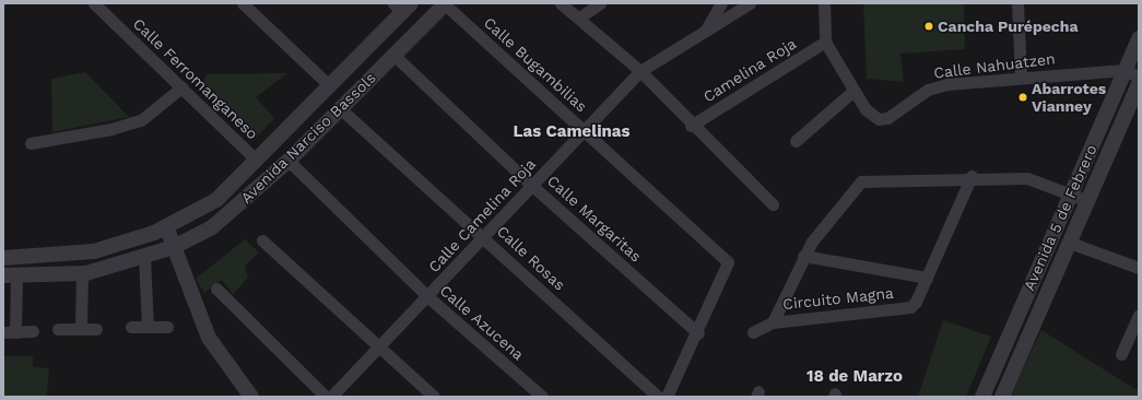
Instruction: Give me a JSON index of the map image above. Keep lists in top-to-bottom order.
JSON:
{
  "streets": {
    "street": [
      "Calle Bugambilias",
      "Calle Nahuatzen",
      "Camelina Roja",
      "Calle Ferromanganeso",
      "Avenida Narciso Bassols",
      "Calle Camelina Roja",
      "Avenida 5 de Febrero",
      "Calle Margaritas",
      "Calle Rosas",
      "Circuito Magna",
      "Calle Azucena"
    ]
  },
  "crossings": [
    ["Calle Bugambilias", "Avenida Narciso Bassols"],
    ["Calle Bugambilias", "Calle Camelina Roja"],
    ["Calle Bugambilias", "Calle Margaritas"],
    ["Calle Nahuatzen", "Camelina Roja"],
    ["Calle Nahuatzen", "Avenida 5 de Febrero"],
    ["Calle Ferromanganeso", "Avenida Narciso Bassols"],
    ["Avenida Narciso Bassols", "Calle Margaritas"],
    ["Avenida Narciso Bassols", "Calle Rosas"],
    ["Avenida Narciso Bassols", "Calle Azucena"],
    ["Calle Camelina Roja", "Calle Margaritas"],
    ["Calle Camelina Roja", "Calle Rosas"],
    ["Calle Camelina Roja", "Calle Azucena"],
    ["Avenida 5 de Febrero", "Circuito Magna"]
  ],
  "districts": ["Las Camelinas", "18 de Marzo"],
  "places": ["Cancha Purépecha", "Abarrotes Vianney"]
}
